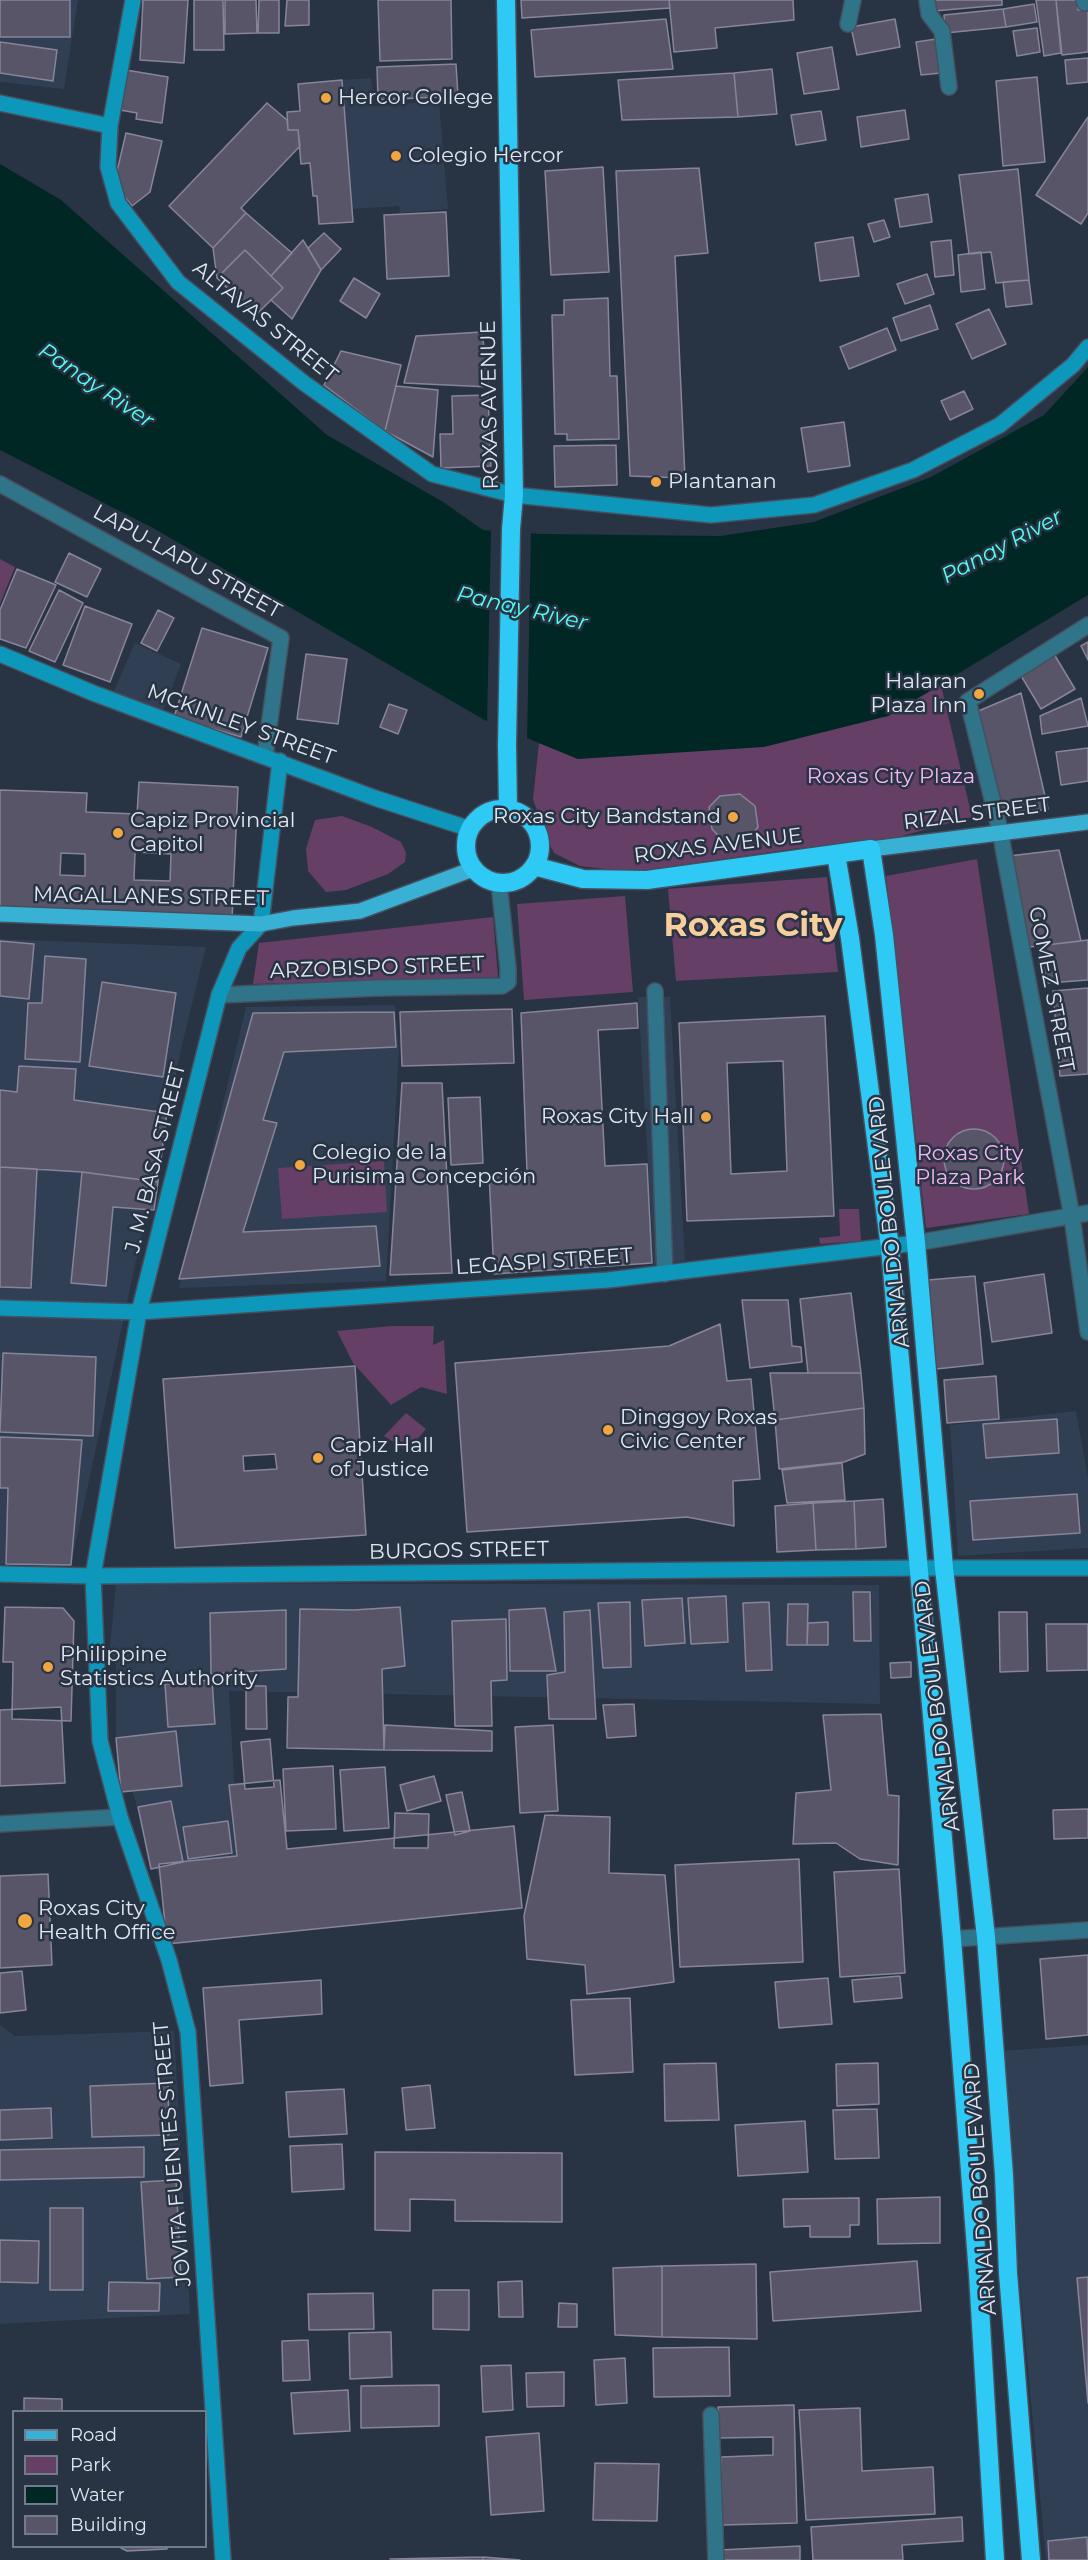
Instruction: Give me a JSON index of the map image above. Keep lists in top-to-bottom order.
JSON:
{
  "streets": {
    "highway": ["ROXAS AVENUE", "ARNALDO BOULEVARD"],
    "main road": ["RIZAL STREET", "MAGALLANES STREET"],
    "street": [
      "ALTAVAS STREET",
      "LAPU-LAPU STREET",
      "MCKINLEY STREET",
      "ARZOBISPO STREET",
      "GOMEZ STREET",
      "J. M. BASA STREET",
      "LEGASPI STREET",
      "BURGOS STREET",
      "JOVITA FUENTES STREET"
    ]
  },
  "crossings": [
    ["ALTAVAS STREET", "ROXAS AVENUE"],
    ["ROXAS AVENUE", "MCKINLEY STREET"],
    ["ROXAS AVENUE", "RIZAL STREET"],
    ["ROXAS AVENUE", "MAGALLANES STREET"],
    ["ROXAS AVENUE", "ARZOBISPO STREET"],
    ["ROXAS AVENUE", "ARNALDO BOULEVARD"],
    ["LAPU-LAPU STREET", "MCKINLEY STREET"],
    ["MCKINLEY STREET", "MAGALLANES STREET"],
    ["MCKINLEY STREET", "ARZOBISPO STREET"],
    ["RIZAL STREET", "GOMEZ STREET"],
    ["RIZAL STREET", "ARNALDO BOULEVARD"],
    ["MAGALLANES STREET", "ARZOBISPO STREET"],
    ["MAGALLANES STREET", "J. M. BASA STREET"],
    ["ARZOBISPO STREET", "J. M. BASA STREET"],
    ["GOMEZ STREET", "LEGASPI STREET"],
    ["J. M. BASA STREET", "LEGASPI STREET"],
    ["J. M. BASA STREET", "BURGOS STREET"],
    ["J. M. BASA STREET", "JOVITA FUENTES STREET"],
    ["ARNALDO BOULEVARD", "LEGASPI STREET"],
    ["ARNALDO BOULEVARD", "BURGOS STREET"],
    ["BURGOS STREET", "JOVITA FUENTES STREET"]
  ],
  "districts": ["Roxas City"],
  "water": ["Panay River"],
  "parks": ["Roxas City Plaza", "Roxas City Plaza Park"],
  "places": [
    "Hercor College",
    "Colegio Hercor",
    "Plantanan",
    "Halaran Plaza Inn",
    "Roxas City Bandstand",
    "Capiz Provincial Capitol",
    "Roxas City Hall",
    "Colegio de la Purisima Concepción",
    "Dinggoy Roxas Civic Center",
    "Capiz Hall of Justice",
    "Philippine Statistics Authority",
    "Roxas City Health Office"
  ],
  "legend": [
    "Road",
    "Park",
    "Water",
    "Building"
  ]
}
